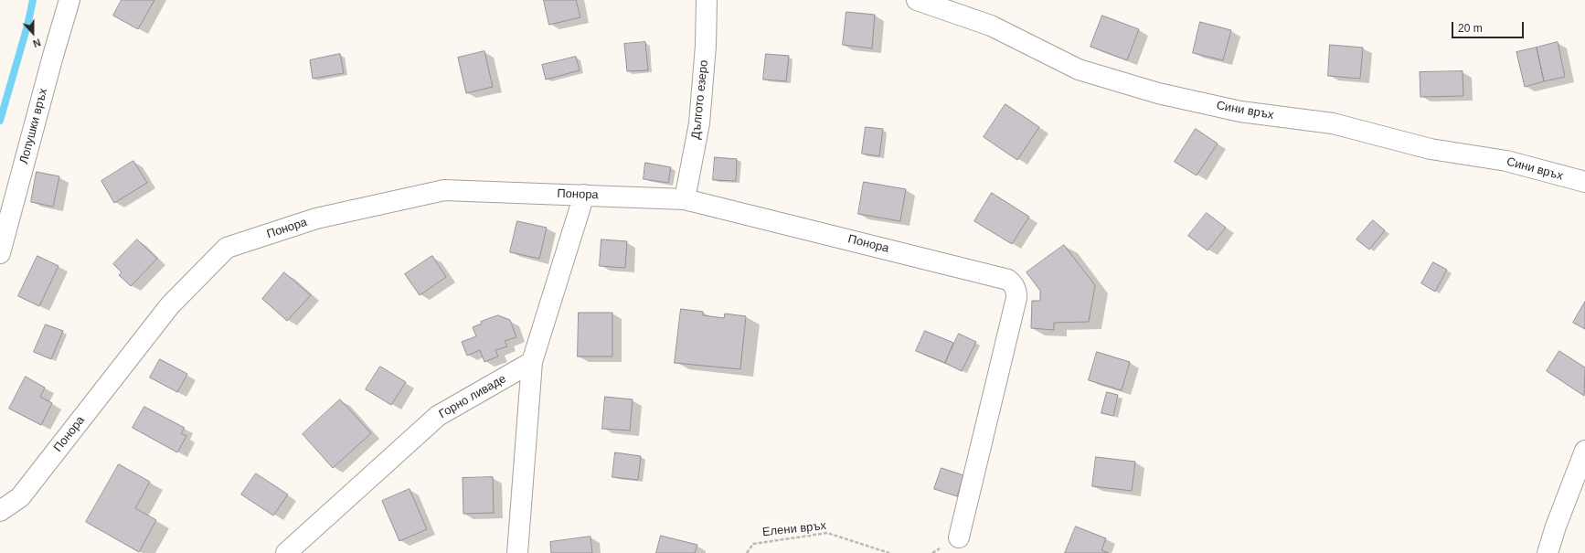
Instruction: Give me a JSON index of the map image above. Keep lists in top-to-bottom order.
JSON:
{
  "streets": {
    "street": [
      "Дългото езеро",
      "Сини връх",
      "Лопушки връх",
      "Понора",
      "Горно ливаде"
    ],
    "path": ["Елени връх"]
  },
  "crossings": [
    ["Дългото езеро", "Понора"]
  ],
  "scale_bar": "20 m",
  "north": "bottom"
}
